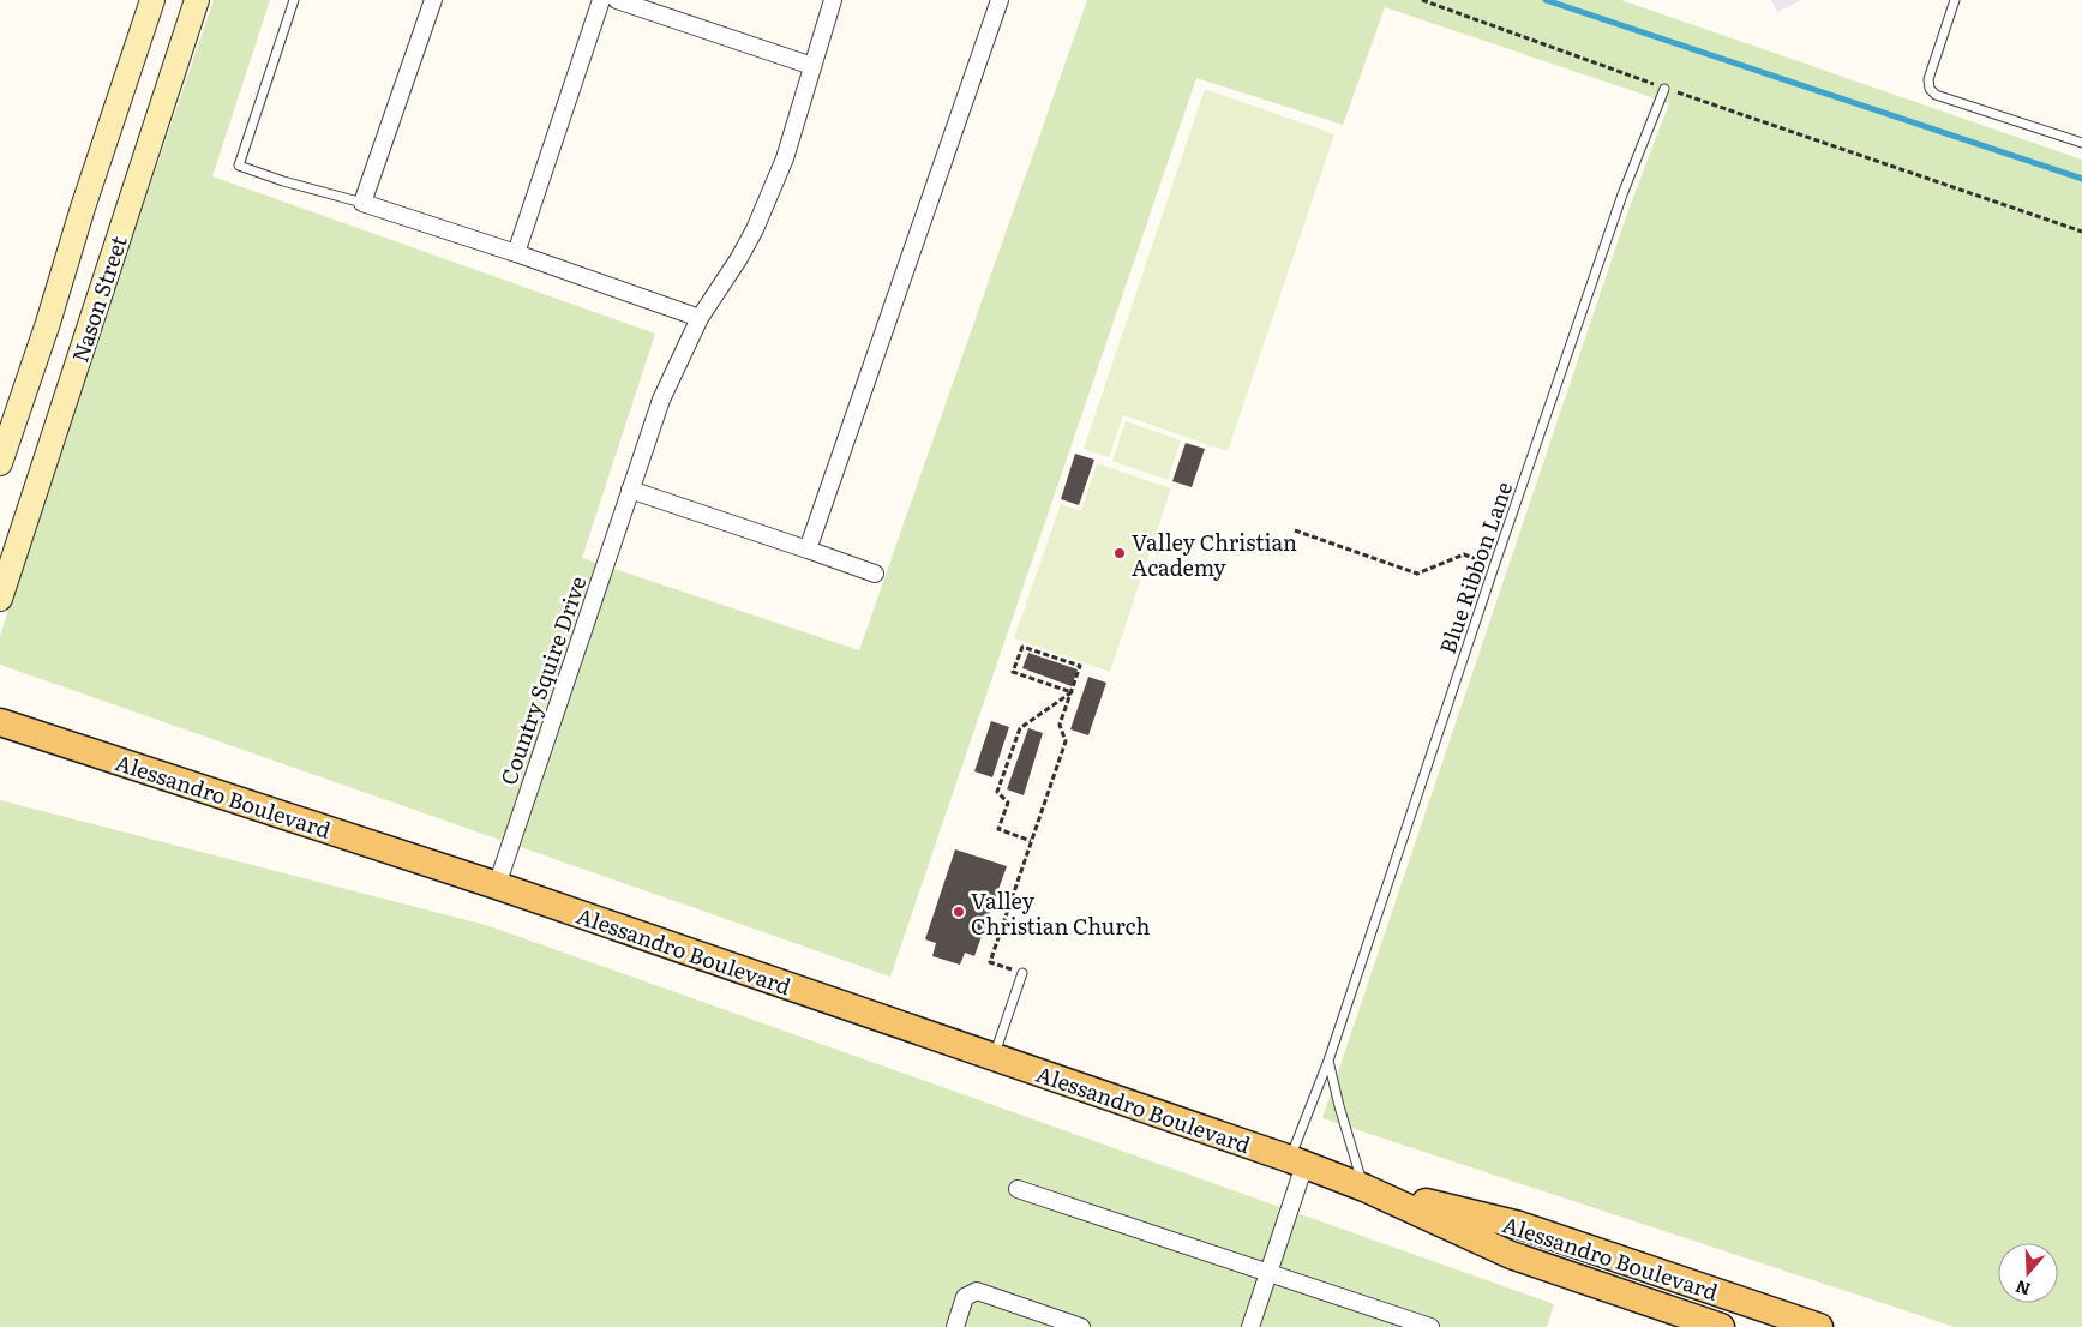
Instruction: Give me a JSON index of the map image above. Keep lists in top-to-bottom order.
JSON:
{
  "streets": {
    "main road": ["Nason Street", "Alessandro Boulevard"],
    "street": ["Country Squire Drive"],
    "lane": ["Blue Ribbon Lane"]
  },
  "crossings": [
    ["Blue Ribbon Lane", "Alessandro Boulevard"],
    ["Country Squire Drive", "Alessandro Boulevard"]
  ],
  "places": ["Valley Christian Academy", "Valley Christian Church"],
  "north": "bottom"
}
